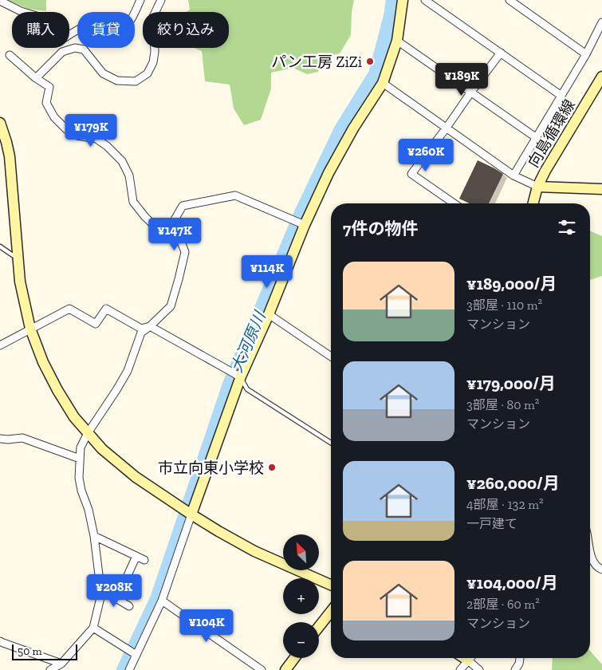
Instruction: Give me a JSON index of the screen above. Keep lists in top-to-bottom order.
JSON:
{
  "streets": {
    "street": ["向島循環線"]
  },
  "water": ["大河原川"],
  "places": ["パン工房 ZiZi", "市立向東小学校"],
  "scale_bar": "50 m",
  "north": "top left",
  "page": {
    "chip": ["購入", "賃貸", "絞り込み"],
    "price": [
      "¥189K",
      "¥179K",
      "¥260K",
      "¥147K",
      "¥114K",
      "¥208K",
      "¥104K"
    ],
    "heading": "7件の物件",
    "list": [
      {
        "name": "¥189,000/月",
        "note": "3部屋 · 110 m² · マンション"
      },
      {
        "name": "¥179,000/月",
        "note": "3部屋 · 80 m² · マンション"
      },
      {
        "name": "¥260,000/月",
        "note": "4部屋 · 132 m² · 一戸建て"
      },
      {
        "name": "¥104,000/月",
        "note": "2部屋 · 60 m² · マンション"
      }
    ],
    "map_buttons": ["+", "−"],
    "scale": "50 m"
  }
}
